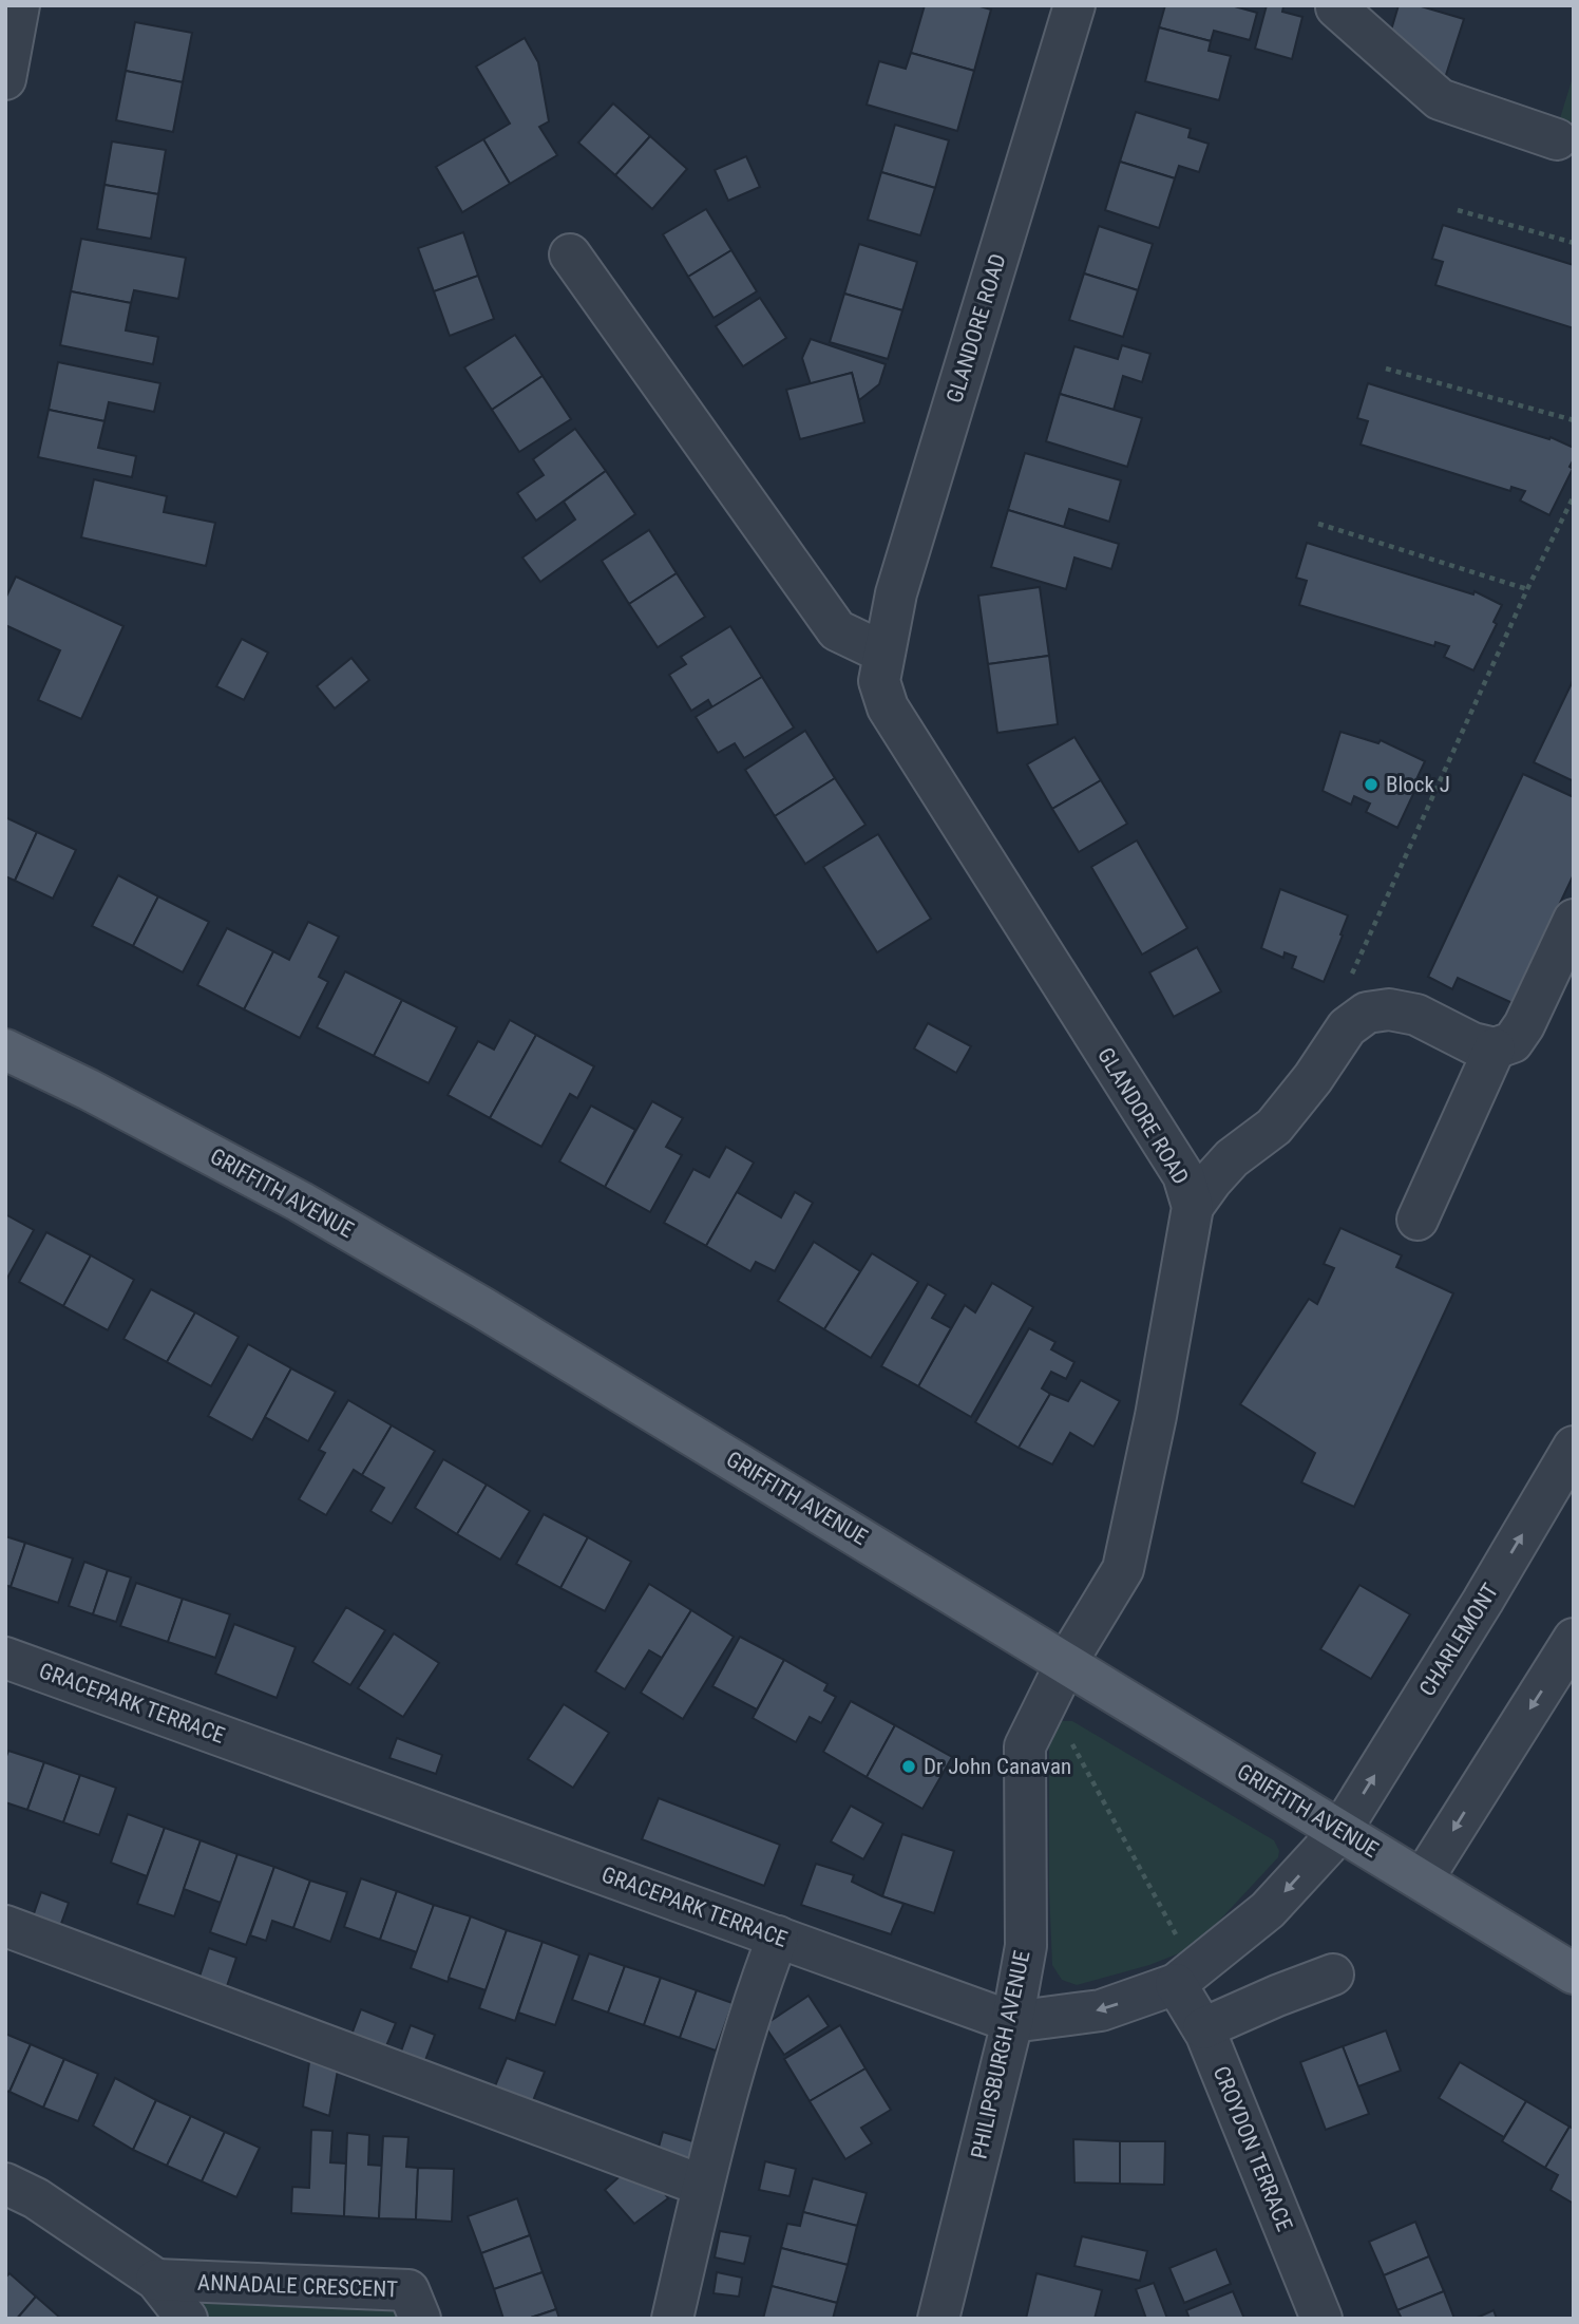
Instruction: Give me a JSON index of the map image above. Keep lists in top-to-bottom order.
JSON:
{
  "streets": {
    "main road": ["GRIFFITH AVENUE"],
    "street": [
      "GLANDORE ROAD",
      "CHARLEMONT",
      "GRACEPARK TERRACE",
      "PHILIPSBURGH AVENUE",
      "CROYDON TERRACE",
      "ANNADALE CRESCENT"
    ]
  },
  "crossings": [
    ["GLANDORE ROAD", "GRIFFITH AVENUE"],
    ["GLANDORE ROAD", "PHILIPSBURGH AVENUE"],
    ["GRIFFITH AVENUE", "CHARLEMONT"],
    ["GRIFFITH AVENUE", "GRACEPARK TERRACE"],
    ["GRIFFITH AVENUE", "PHILIPSBURGH AVENUE"],
    ["CHARLEMONT", "GRACEPARK TERRACE"],
    ["GRACEPARK TERRACE", "PHILIPSBURGH AVENUE"],
    ["GRACEPARK TERRACE", "CROYDON TERRACE"]
  ],
  "places": ["Block J", "Dr John Canavan"]
}
